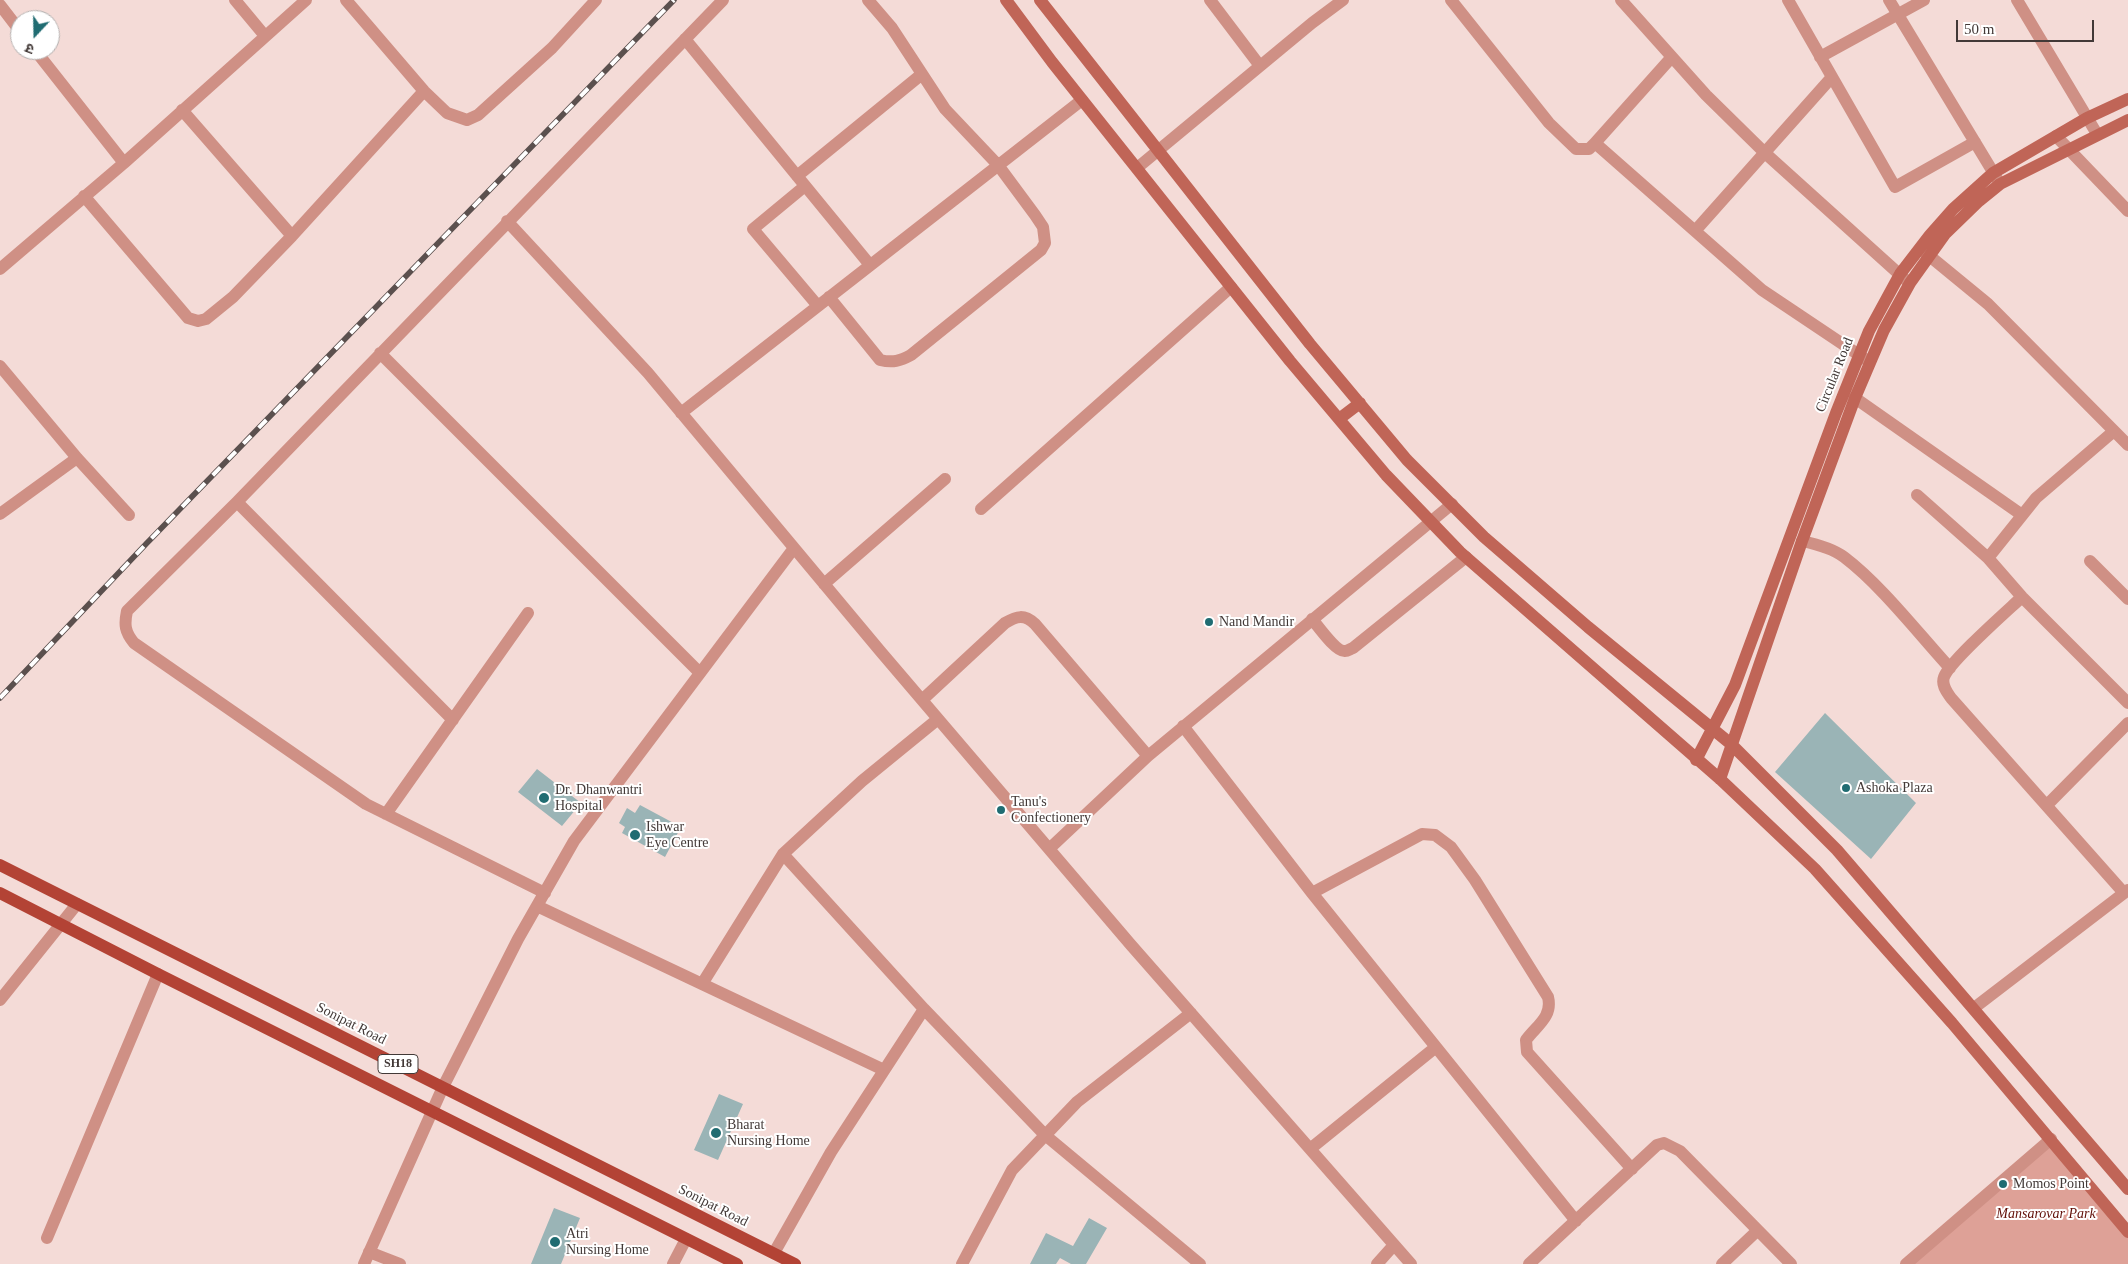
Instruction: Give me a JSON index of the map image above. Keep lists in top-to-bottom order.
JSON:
{
  "streets": {
    "main road": ["Circular Road", "Sonipat Road", "SH18"]
  },
  "parks": ["Mansarovar Park"],
  "places": [
    "Nand Mandir",
    "Ashoka Plaza",
    "Dr. Dhanwantri Hospital",
    "Tanu's Confectionery",
    "Ishwar Eye Centre",
    "Bharat Nursing Home",
    "Momos Point",
    "Atri Nursing Home"
  ],
  "scale_bar": "50 m",
  "north": "bottom"
}
